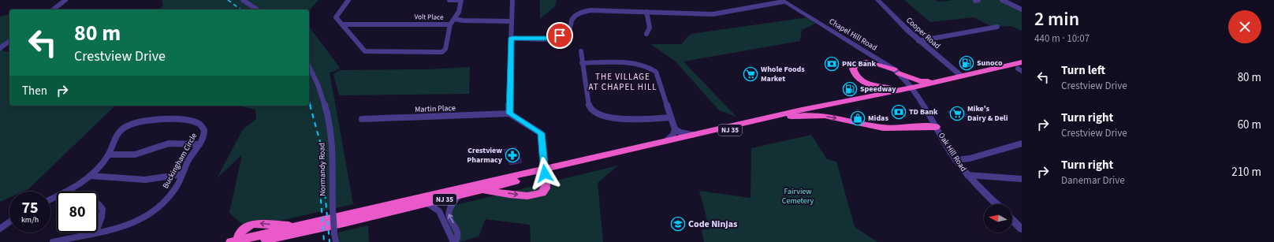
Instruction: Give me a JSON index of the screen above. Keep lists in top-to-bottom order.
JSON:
{
  "streets": {
    "highway": ["NJ 35"],
    "street": [
      "Volt Place",
      "Cooper Road",
      "Chapel Hill Road",
      "Martin Place",
      "Oak Hill Road",
      "Buckingham Circle",
      "Normandy Road"
    ]
  },
  "crossings": [
    ["Cooper Road", "NJ 35"],
    ["Chapel Hill Road", "NJ 35"],
    ["Chapel Hill Road", "Oak Hill Road"],
    ["NJ 35", "Oak Hill Road"]
  ],
  "districts": ["THE VILLAGE AT CHAPEL HILL"],
  "parks": ["Fairview Cemetery"],
  "places": {
    "fuel station": ["Sunoco", "Speedway"],
    "bank": ["PNC Bank", "TD Bank"],
    "supermarket": ["Whole Foods Market", "Mike's Dairy & Deli"],
    "shop": ["Midas"],
    "pharmacy": ["Crestview Pharmacy"],
    "school or university": ["Code Ninjas"]
  },
  "north": "left",
  "page": {
    "heading": ["2 min", "440 m · 10:07"],
    "turn": ["80 m", "Crestview Drive"],
    "list": [
      {
        "name": "Turn left",
        "note": "Crestview Drive",
        "value": "80 m"
      },
      {
        "name": "Turn right",
        "note": "Crestview Drive",
        "value": "60 m"
      },
      {
        "name": "Turn right",
        "note": "Danemar Drive",
        "value": "210 m"
      }
    ],
    "then": "Then",
    "speed": "75 km/h",
    "limit": "80"
  }
}
